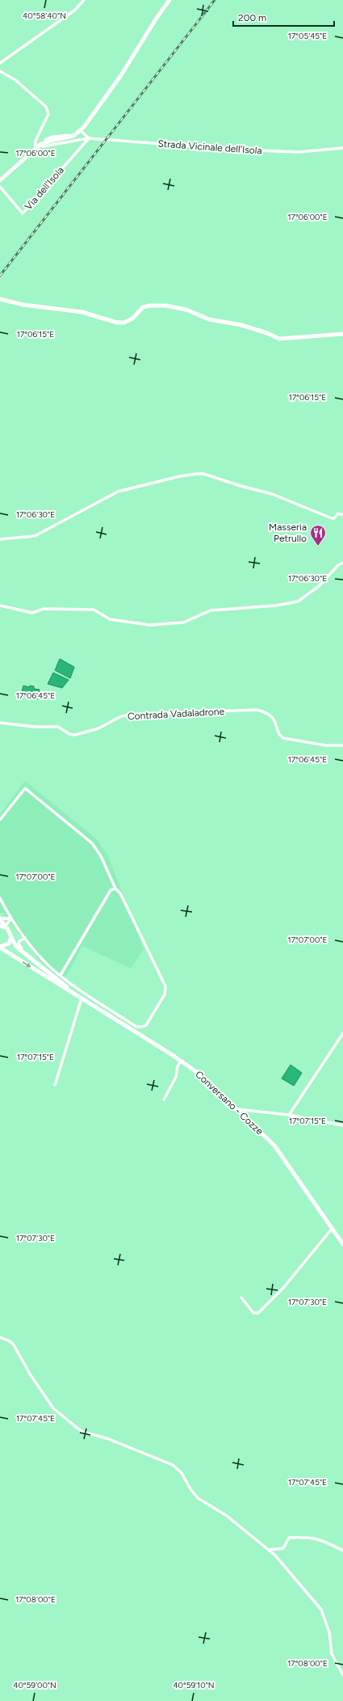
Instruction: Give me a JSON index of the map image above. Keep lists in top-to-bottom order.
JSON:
{
  "streets": {
    "main road": ["Conversano - Cozze"],
    "street": ["Strada Vicinale dell'Isola", "Via dell'Isola", "Contrada Vadaladrone"]
  },
  "crossings": [
    ["Strada Vicinale dell'Isola", "Via dell'Isola"]
  ],
  "places": {
    "restaurant": ["Masseria Petrullo"]
  },
  "scale_bar": "200 m",
  "coordinates": [
    "40°58'40\"N",
    "17°05'45\"E",
    "17°06'00\"E",
    "17°06'15\"E",
    "17°06'30\"E",
    "17°06'45\"E",
    "17°07'00\"E",
    "17°07'15\"E",
    "17°07'30\"E",
    "17°07'45\"E",
    "17°08'00\"E",
    "40°59'00\"N",
    "40°59'10\"N"
  ]
}
